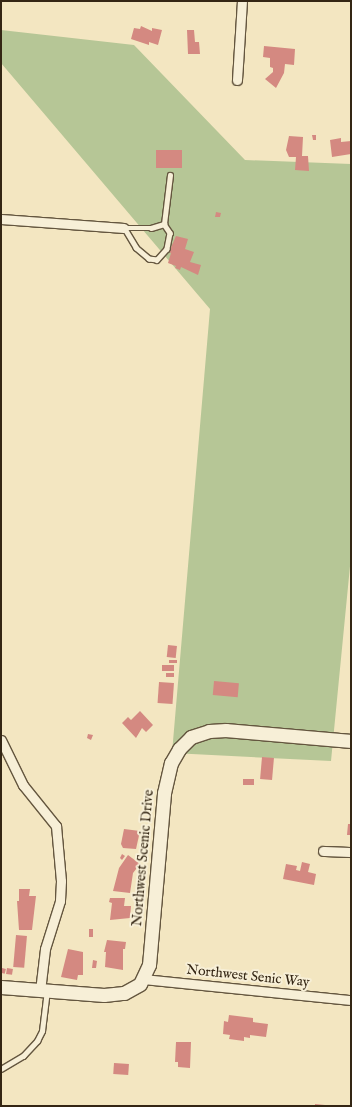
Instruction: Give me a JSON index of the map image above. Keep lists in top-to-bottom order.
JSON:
{
  "streets": {
    "street": ["Northwest Scenic Drive", "Northwest Senic Way"]
  },
  "crossings": [
    ["Northwest Scenic Drive", "Northwest Senic Way"]
  ]
}
